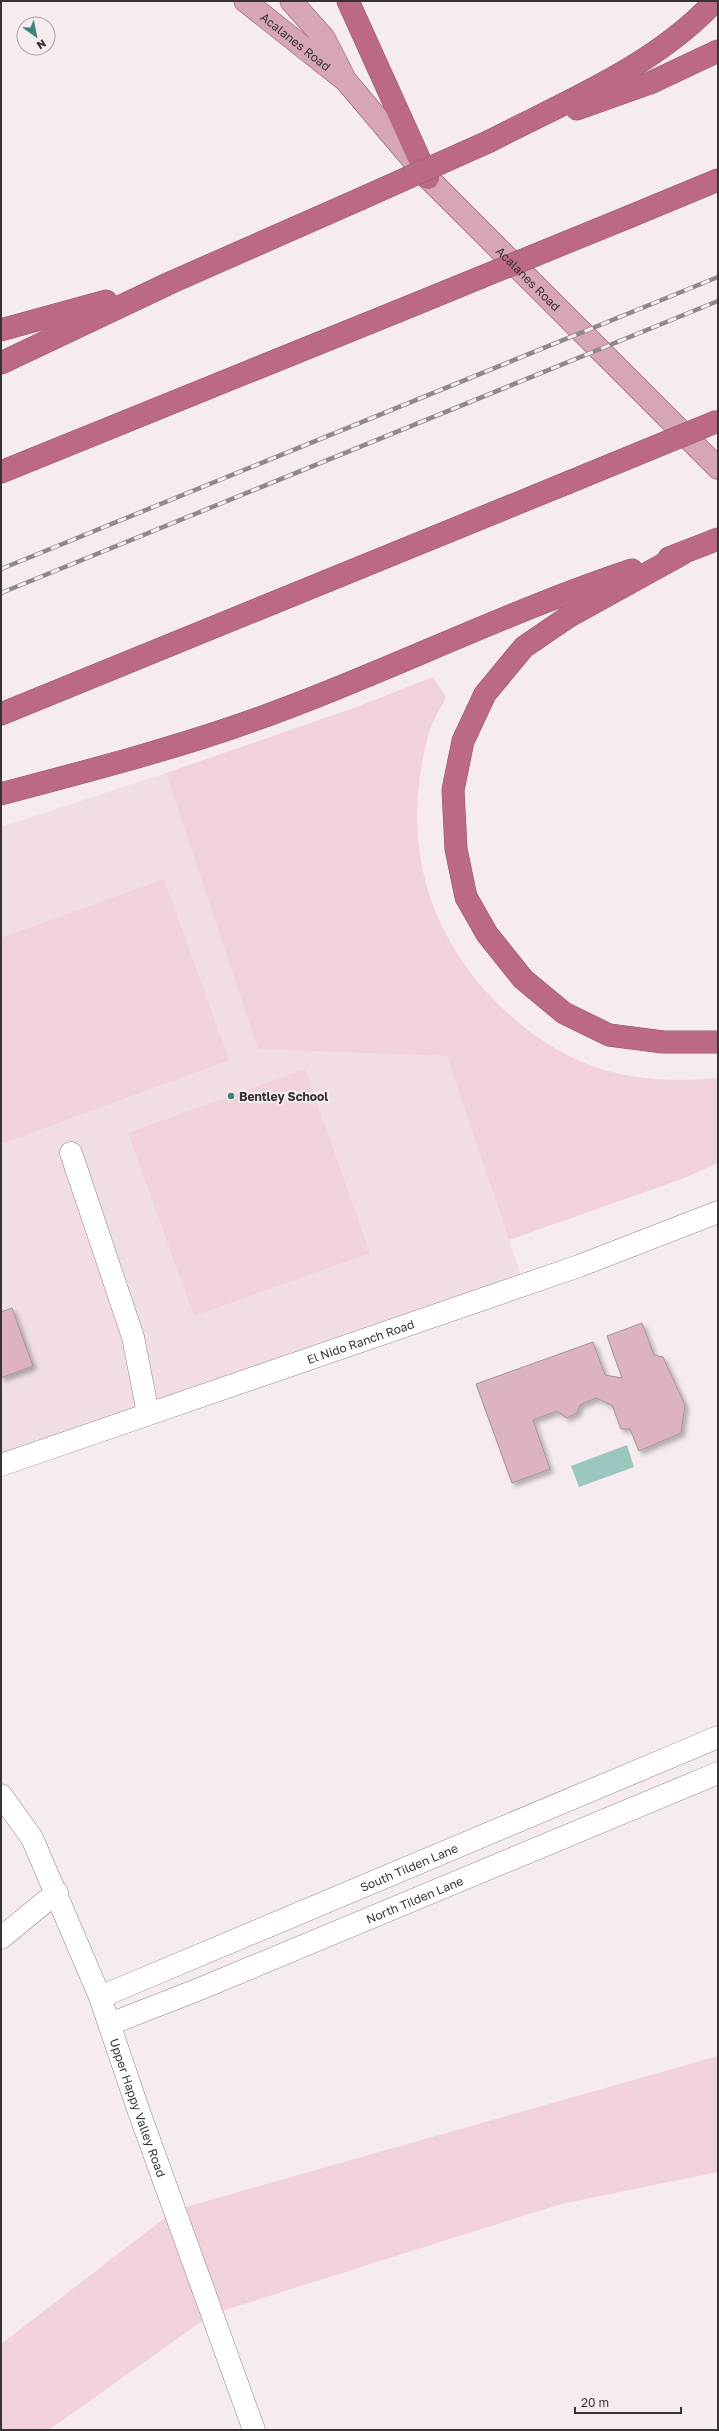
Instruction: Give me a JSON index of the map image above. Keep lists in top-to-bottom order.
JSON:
{
  "streets": {
    "main road": ["Acalanes Road"],
    "street": [
      "El Nido Ranch Road",
      "South Tilden Lane",
      "North Tilden Lane",
      "Upper Happy Valley Road"
    ]
  },
  "crossings": [
    ["South Tilden Lane", "Upper Happy Valley Road"],
    ["North Tilden Lane", "Upper Happy Valley Road"]
  ],
  "places": ["Bentley School"],
  "scale_bar": "20 m",
  "north": "bottom right"
}
